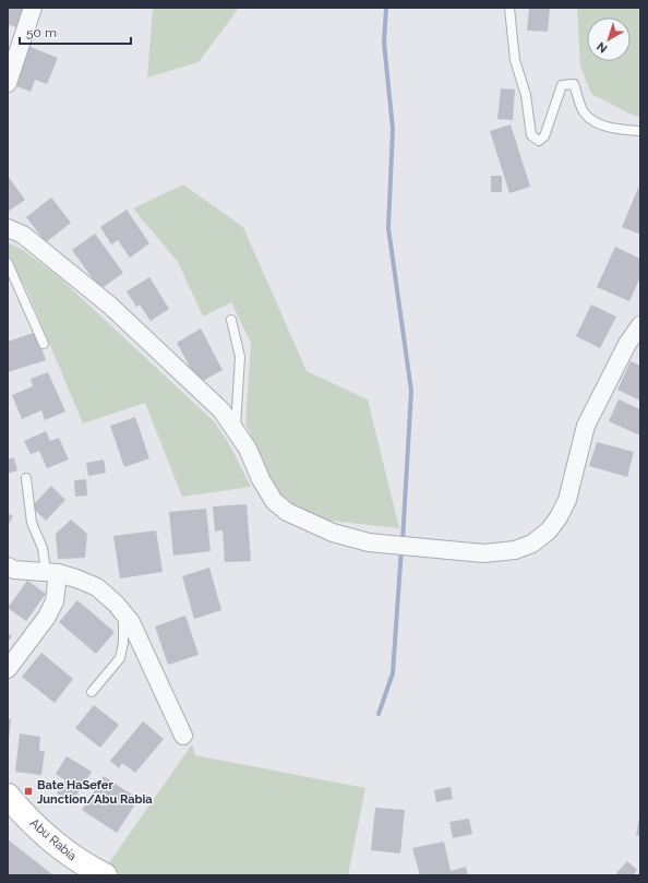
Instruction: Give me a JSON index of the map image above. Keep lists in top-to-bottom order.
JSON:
{
  "streets": {
    "street": ["Abu Rabia"]
  },
  "places": {
    "transit": ["Bate HaSefer Junction/Abu Rabia"]
  },
  "scale_bar": "50 m",
  "north": "bottom left"
}
